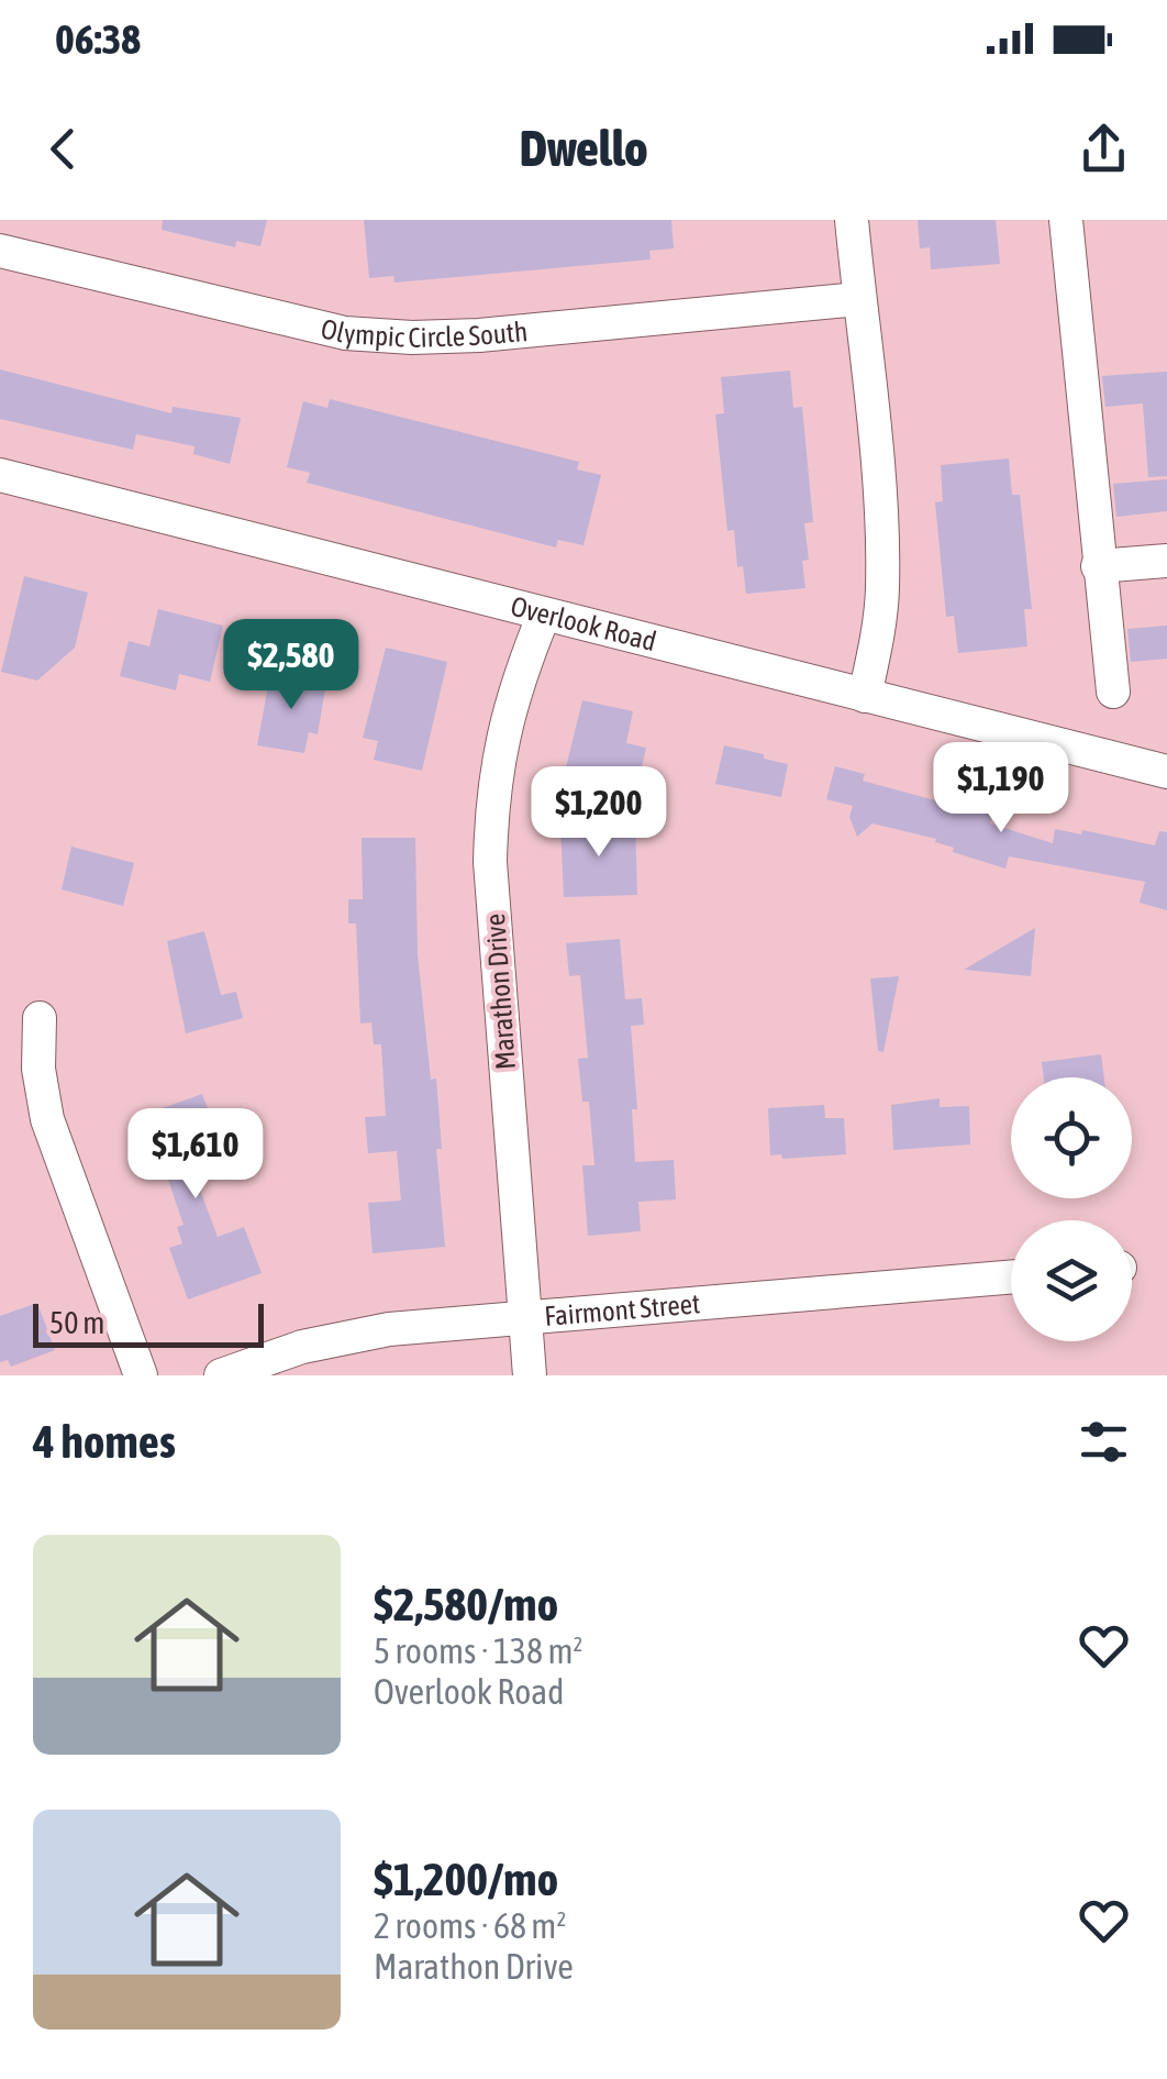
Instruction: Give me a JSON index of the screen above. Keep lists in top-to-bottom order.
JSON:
{
  "streets": {
    "street": [
      "Olympic Circle South",
      "Overlook Road",
      "Marathon Drive",
      "Fairmont Street"
    ]
  },
  "crossings": [
    ["Overlook Road", "Marathon Drive"],
    ["Marathon Drive", "Fairmont Street"]
  ],
  "scale_bar": "50 m",
  "page": {
    "status": "06:38",
    "header": "Dwello",
    "price": [
      "$2,580",
      "$1,190",
      "$1,200",
      "$1,610"
    ],
    "scale": "50 m",
    "heading": "4 homes",
    "list": [
      {
        "name": "$2,580/mo",
        "note": "5 rooms · 138 m² · Overlook Road"
      },
      {
        "name": "$1,200/mo",
        "note": "2 rooms · 68 m² · Marathon Drive"
      }
    ]
  }
}
